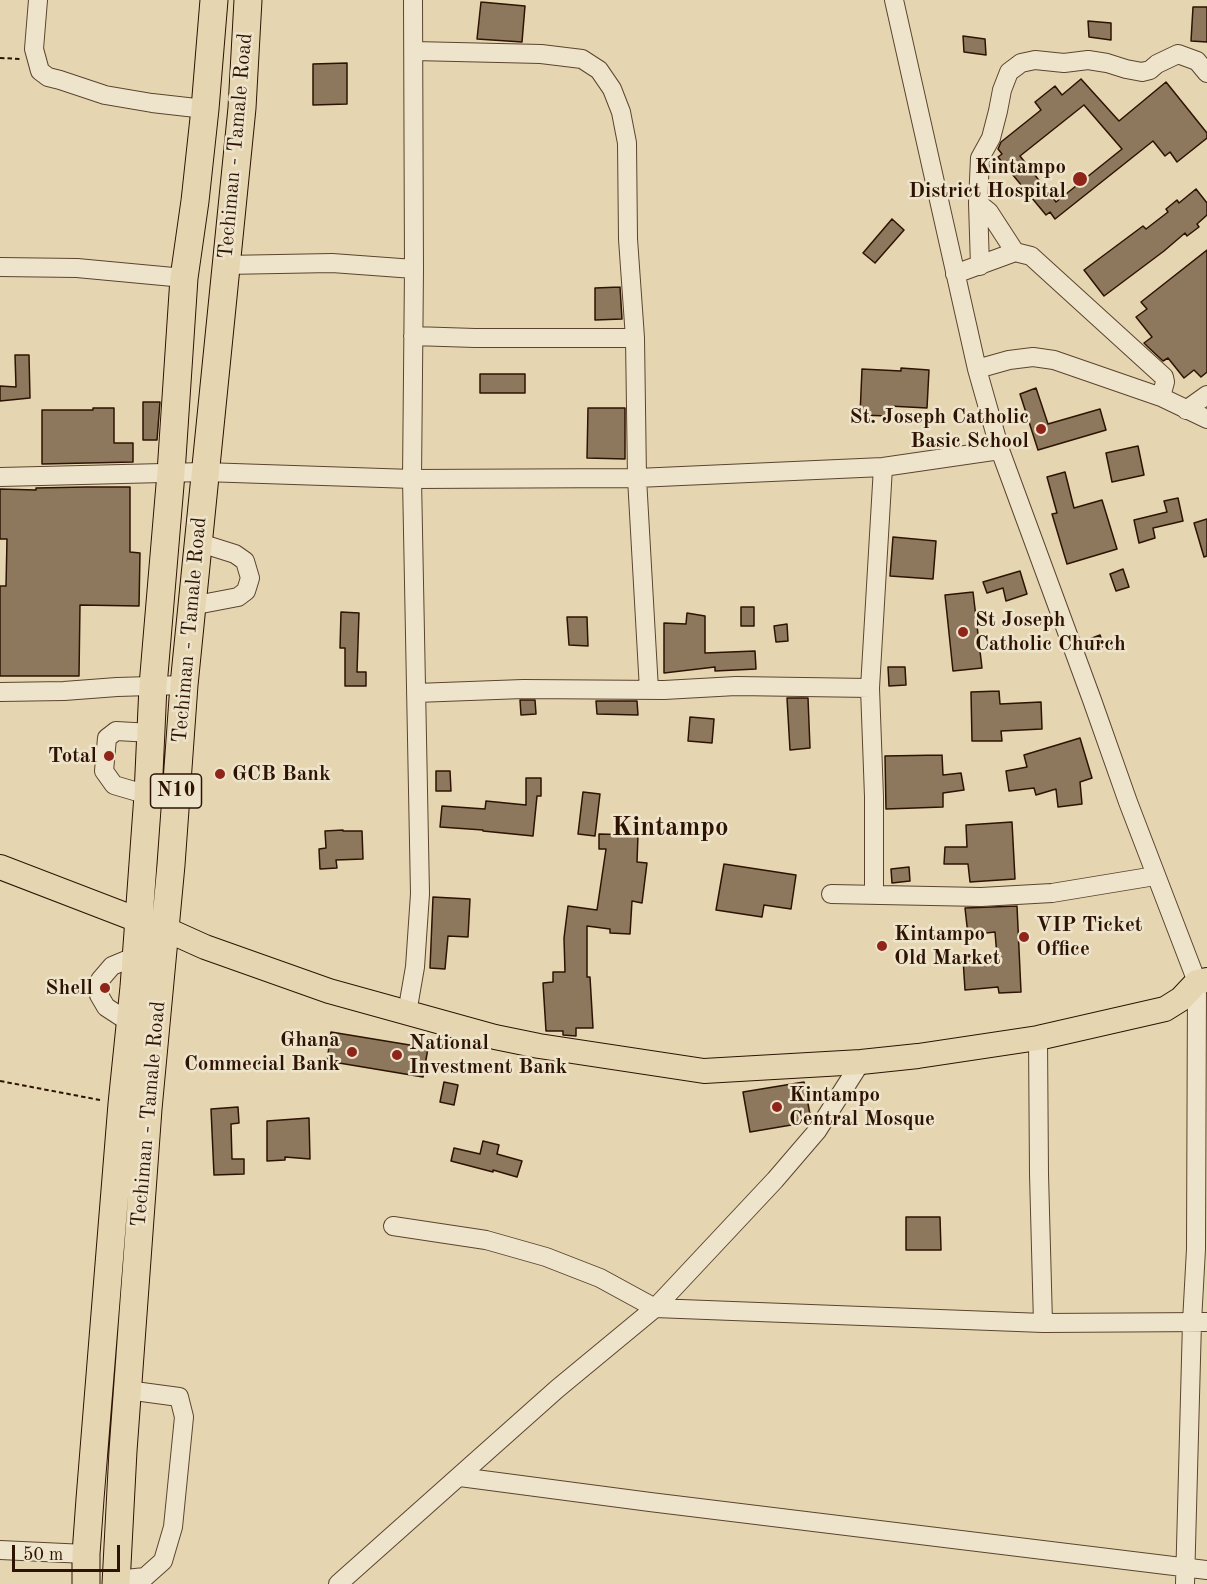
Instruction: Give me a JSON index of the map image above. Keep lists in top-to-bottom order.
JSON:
{
  "streets": {
    "highway": ["Techiman - Tamale Road", "N10"]
  },
  "districts": ["Kintampo"],
  "places": [
    "Kintampo District Hospital",
    "St. Joseph Catholic Basic School",
    "St Joseph Catholic Church",
    "Total",
    "GCB Bank",
    "VIP Ticket Office",
    "Kintampo Old Market",
    "Shell",
    "Ghana Commecial Bank",
    "National Investment Bank",
    "Kintampo Central Mosque"
  ],
  "scale_bar": "50 m"
}
